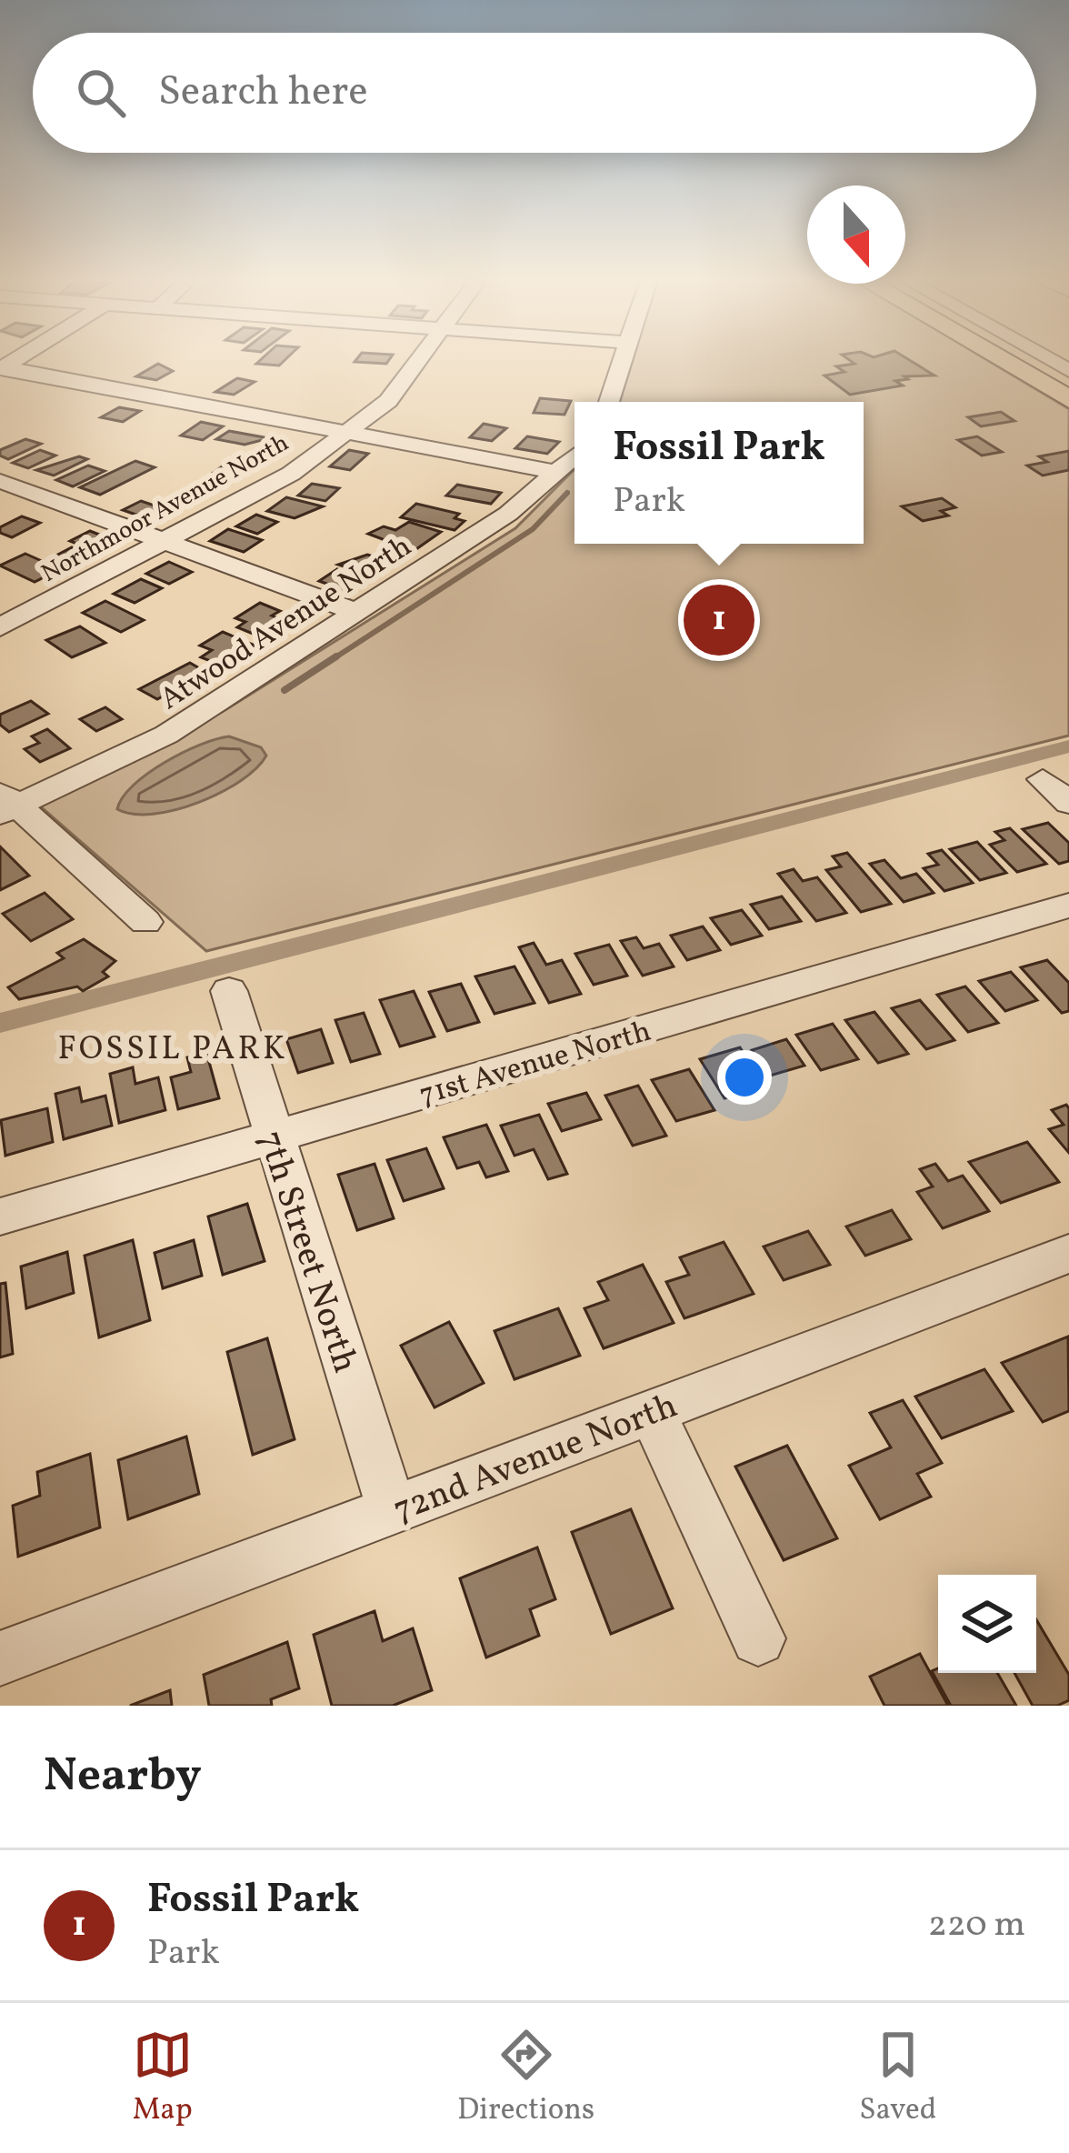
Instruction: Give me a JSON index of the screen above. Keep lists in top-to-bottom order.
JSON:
{
  "streets": {
    "street": [
      "Northmoor Avenue North",
      "Atwood Avenue North",
      "71st Avenue North",
      "7th Street North",
      "72nd Avenue North"
    ]
  },
  "crossings": [
    ["71st Avenue North", "7th Street North"],
    ["7th Street North", "72nd Avenue North"]
  ],
  "districts": ["FOSSIL PARK"],
  "north": "bottom",
  "page": {
    "search": "Search here",
    "popup": ["Fossil Park", "Park"],
    "pins": "1",
    "heading": "Nearby",
    "list": [
      {
        "mark": "1",
        "name": "Fossil Park",
        "note": "Park",
        "value": "220 m"
      }
    ],
    "nav": ["Map", "Directions", "Saved"]
  }
}
